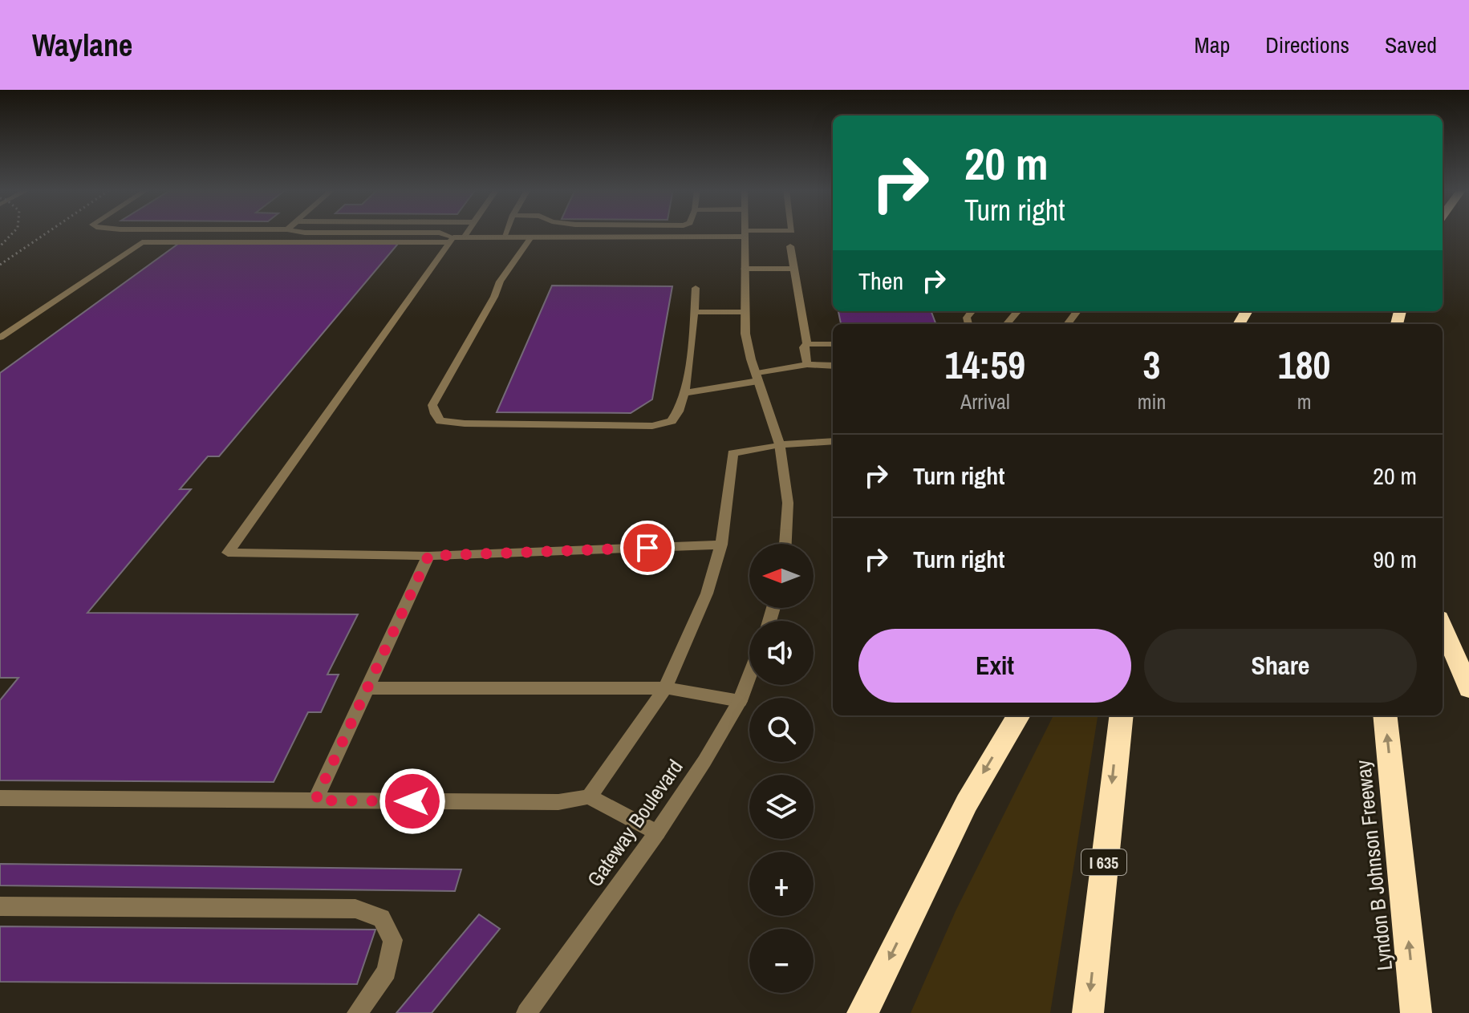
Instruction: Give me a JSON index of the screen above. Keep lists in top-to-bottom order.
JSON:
{
  "streets": {
    "highway": ["I 635", "Lyndon B Johnson Freeway"],
    "street": ["Gateway Boulevard"]
  },
  "one_way": ["Lyndon B Johnson Freeway"],
  "north": "left",
  "page": {
    "header": "Waylane",
    "nav": ["Map", "Directions", "Saved"],
    "turn": ["20 m", "Turn right"],
    "then": "Then",
    "eta": [
      "14:59",
      "Arrival",
      "3",
      "min",
      "180",
      "m"
    ],
    "list": [
      {
        "name": "Turn right",
        "value": "20 m"
      },
      {
        "name": "Turn right",
        "value": "90 m"
      }
    ],
    "map_buttons": ["+", "−"],
    "buttons": ["Exit", "Share"]
  }
}
